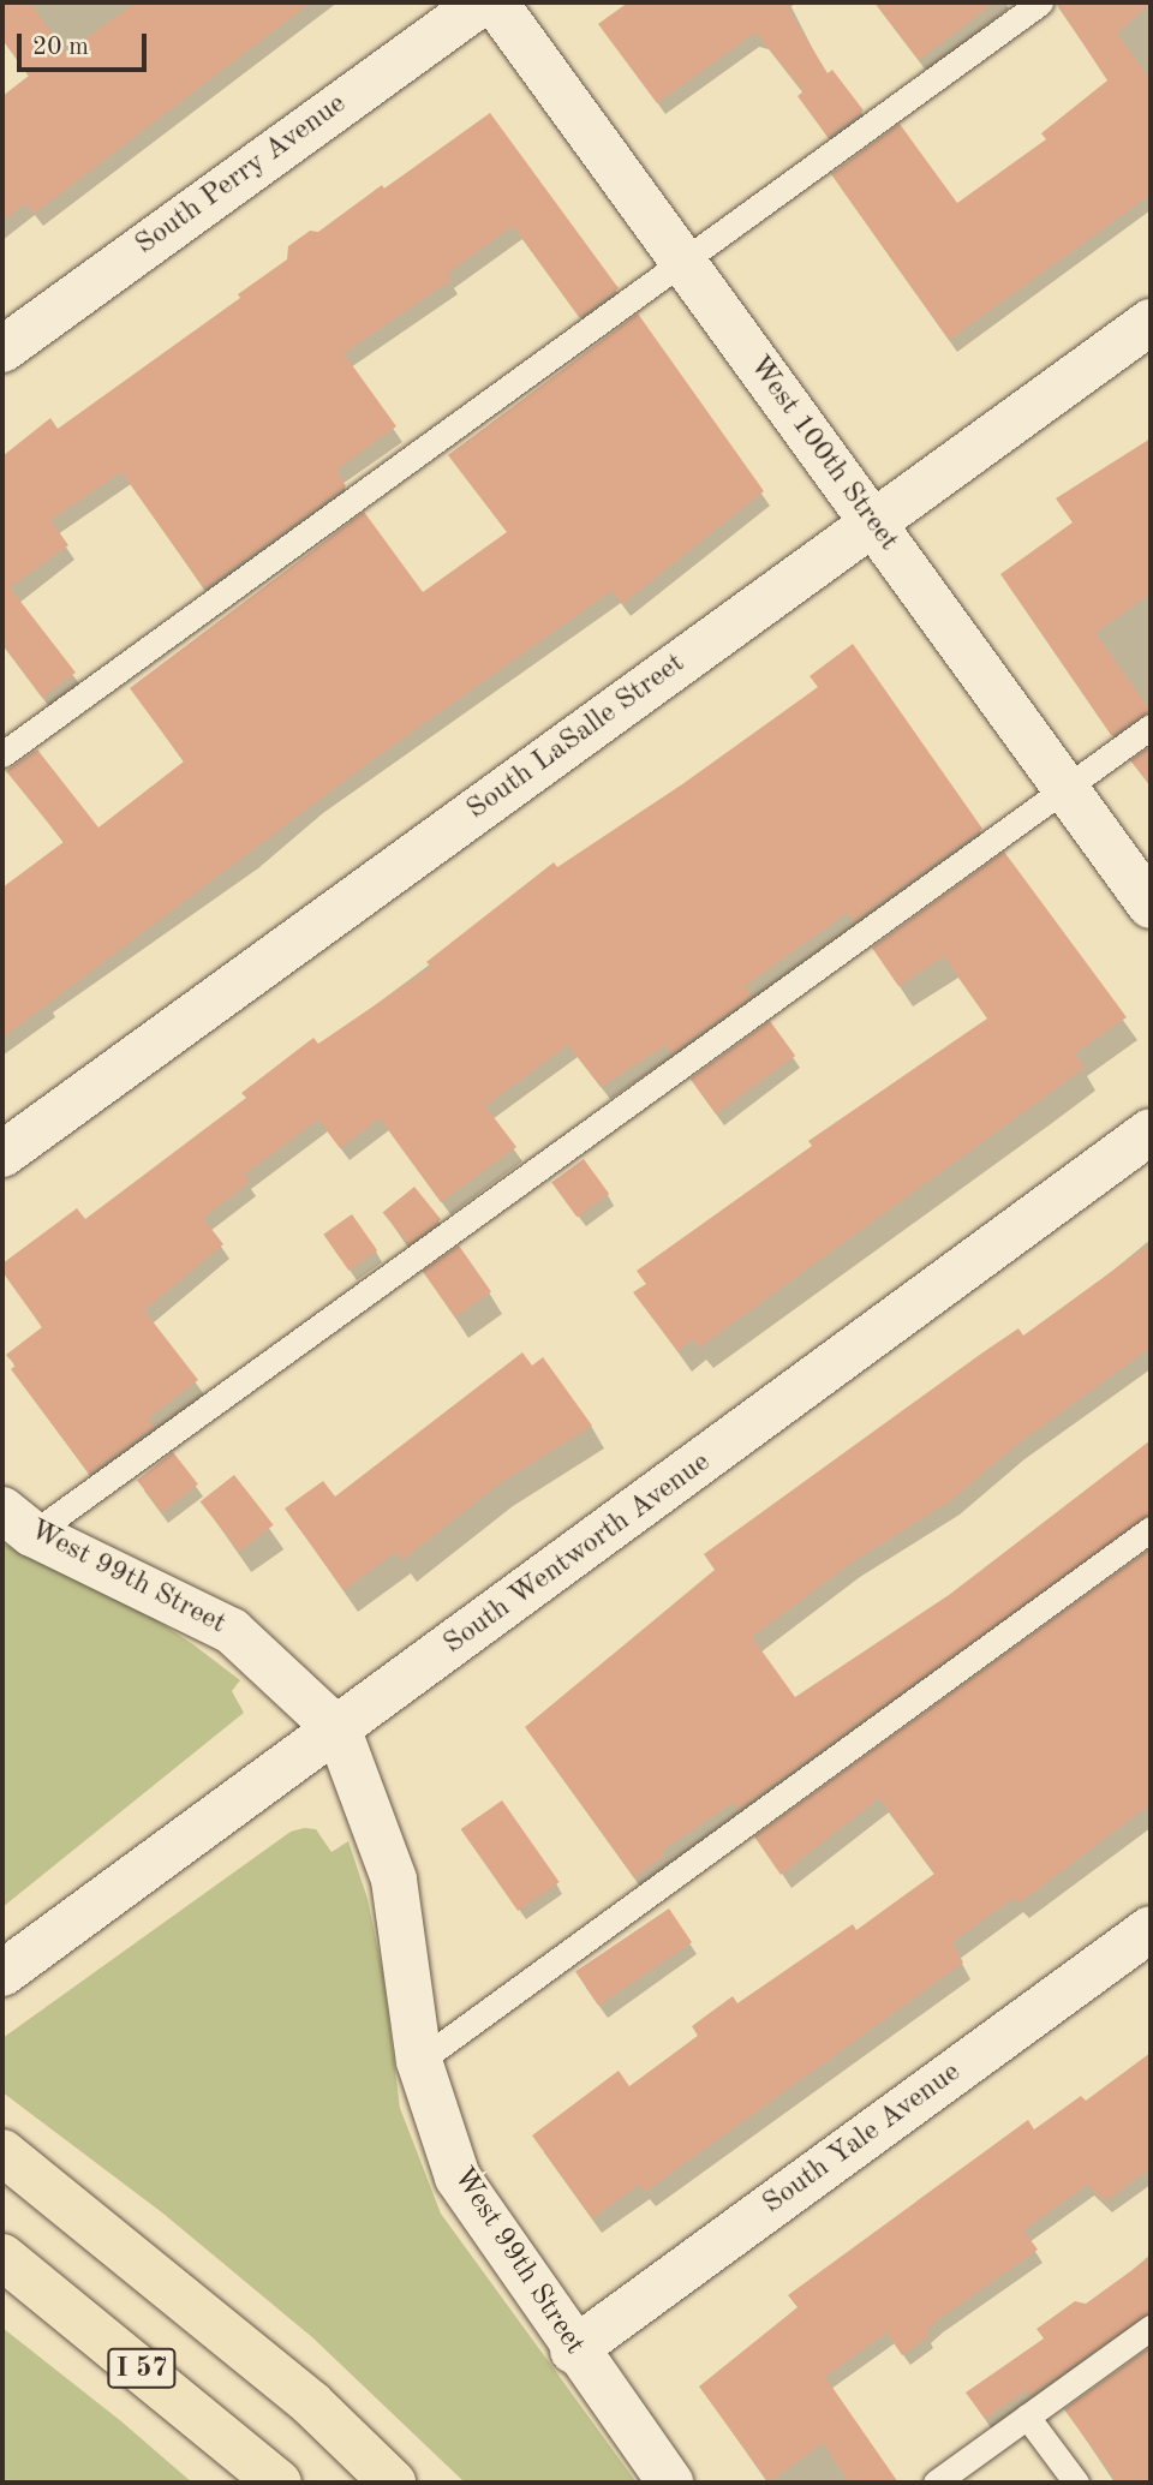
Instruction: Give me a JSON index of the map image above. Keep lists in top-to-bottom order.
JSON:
{
  "streets": {
    "highway": ["I 57"],
    "street": [
      "South Perry Avenue",
      "West 100th Street",
      "South LaSalle Street",
      "South Wentworth Avenue",
      "West 99th Street",
      "South Yale Avenue"
    ]
  },
  "crossings": [
    ["West 100th Street", "South LaSalle Street"],
    ["South Wentworth Avenue", "West 99th Street"],
    ["West 99th Street", "South Yale Avenue"]
  ],
  "scale_bar": "20 m"
}
